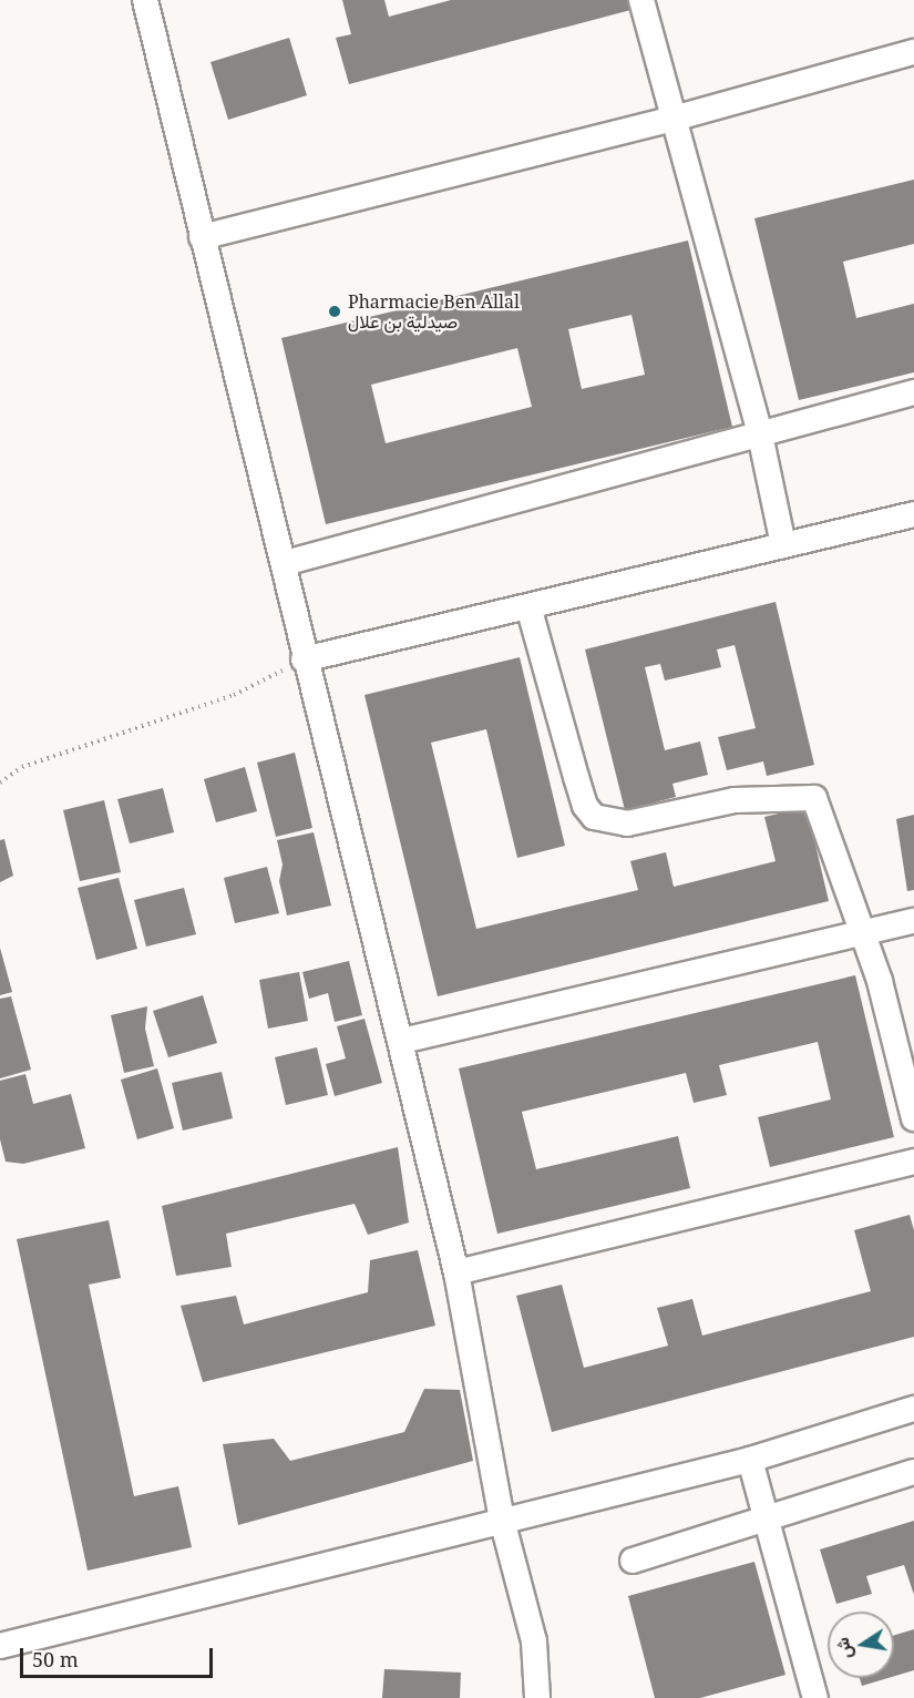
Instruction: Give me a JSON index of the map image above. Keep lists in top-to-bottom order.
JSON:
{
  "places": ["Pharmacie Ben Allal صيدلية بن علال"],
  "scale_bar": "50 m",
  "north": "left"
}
